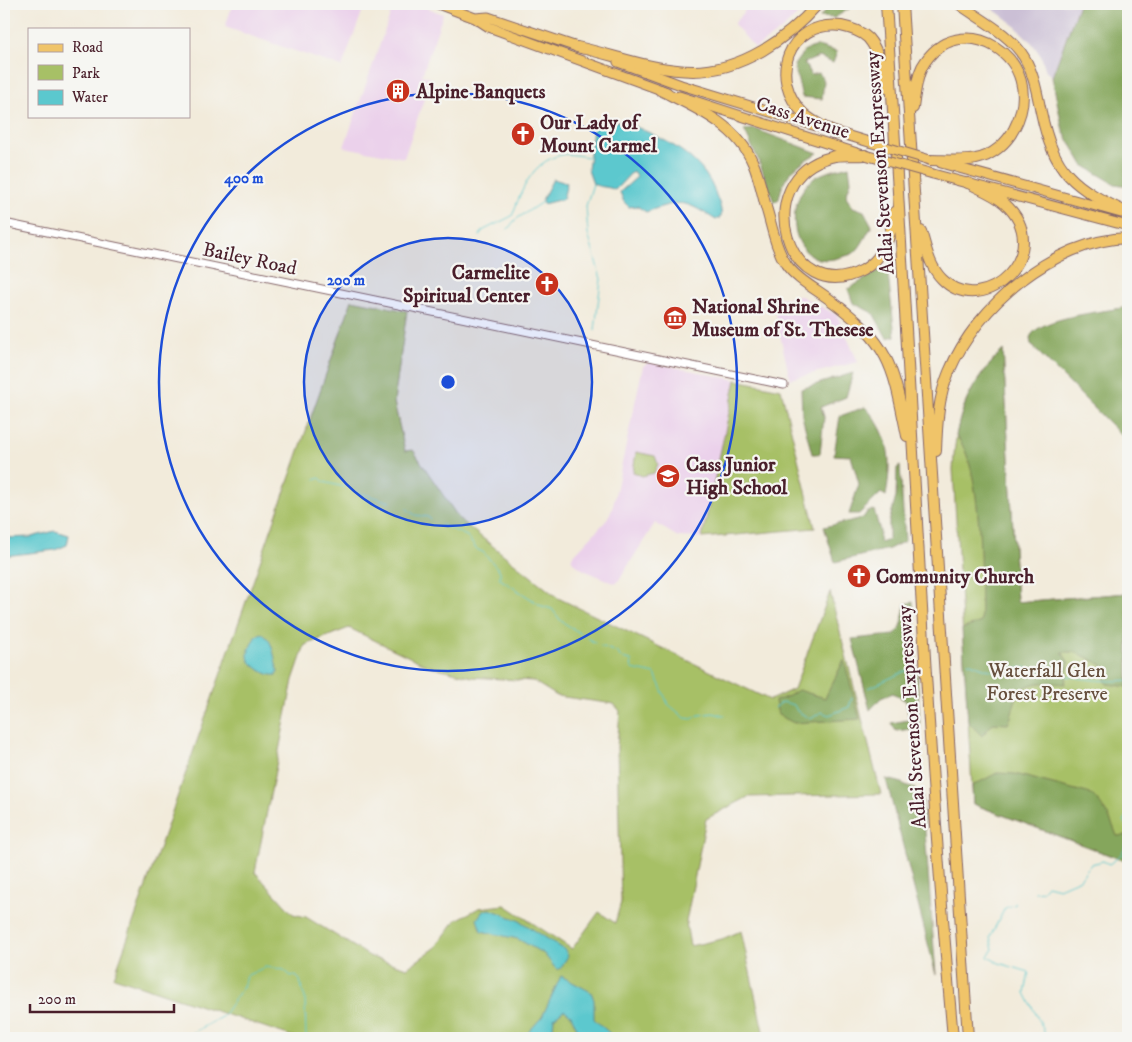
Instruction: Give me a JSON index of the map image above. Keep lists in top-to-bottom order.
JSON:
{
  "streets": {
    "highway": ["Adlai Stevenson Expressway"],
    "main road": ["Cass Avenue"],
    "street": ["Bailey Road"]
  },
  "parks": ["Waterfall Glen Forest Preserve"],
  "places": {
    "building": ["Alpine Banquets"],
    "church": ["Our Lady of Mount Carmel", "Carmelite Spiritual Center", "Community Church"],
    "museum": ["National Shrine Museum of St. Thesese"],
    "school or university": ["Cass Junior High School"]
  },
  "legend": ["Road", "Park", "Water"],
  "scale_bar": "200 m",
  "rings": ["400 m", "200 m"]
}
